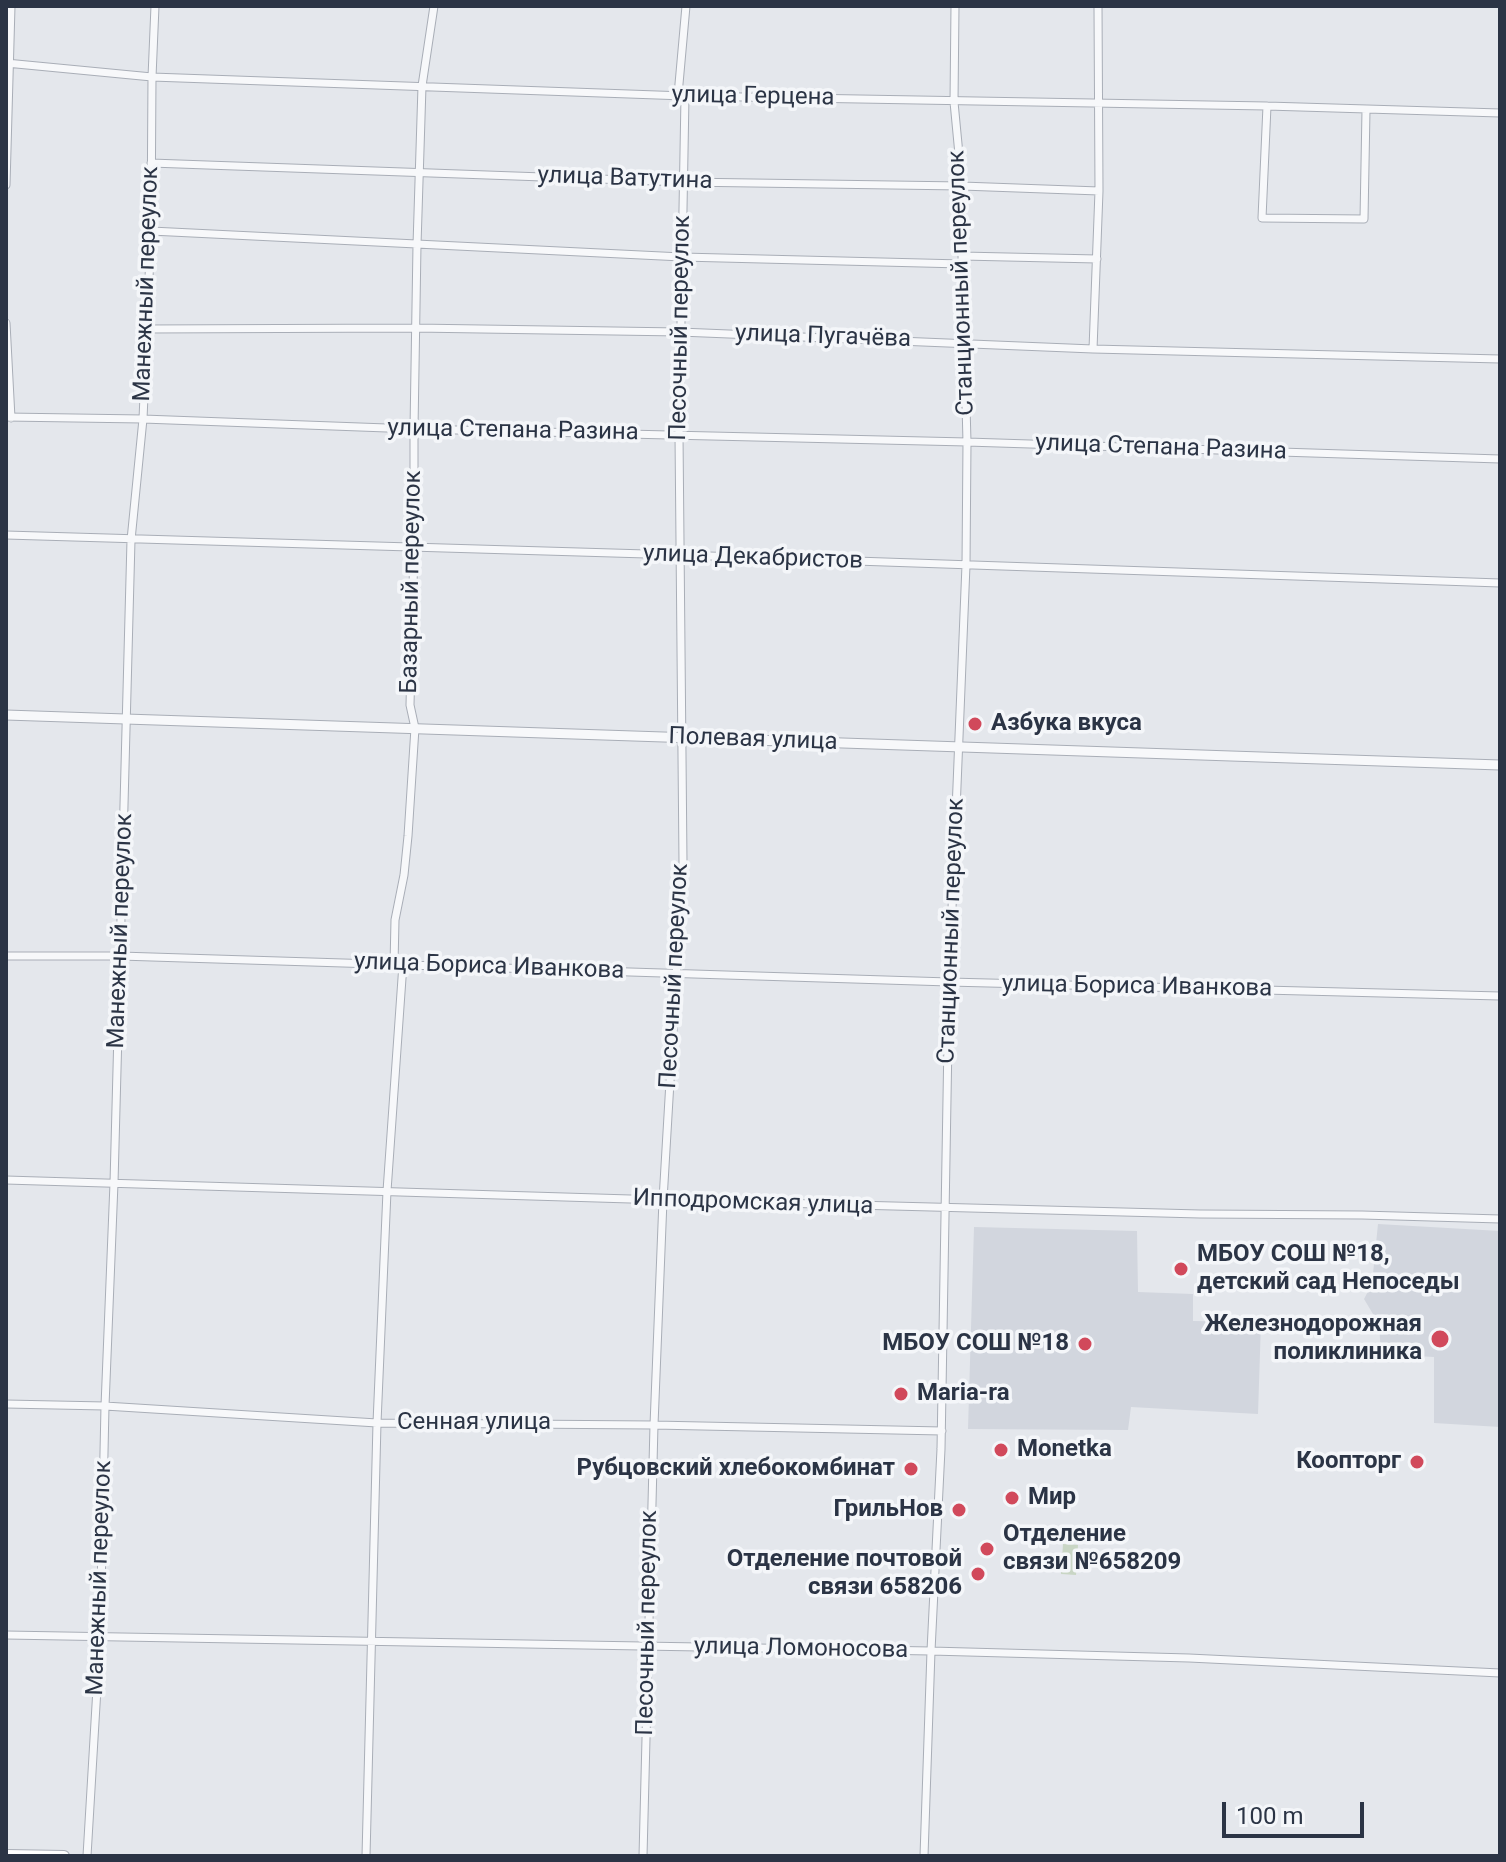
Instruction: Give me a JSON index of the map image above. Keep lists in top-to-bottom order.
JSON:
{
  "streets": {
    "street": [
      "улица Герцена",
      "улица Ватутина",
      "Станционный переулок",
      "Манежный переулок",
      "Песочный переулок",
      "улица Пугачёва",
      "улица Степана Разина",
      "улица Декабристов",
      "Базарный переулок",
      "Полевая улица",
      "улица Бориса Иванкова",
      "Ипподромская улица",
      "Сенная улица",
      "улица Ломоносова"
    ]
  },
  "crossings": [
    ["улица Герцена", "Станционный переулок"],
    ["улица Герцена", "Манежный переулок"],
    ["улица Герцена", "Песочный переулок"],
    ["улица Герцена", "Базарный переулок"],
    ["улица Ватутина", "Станционный переулок"],
    ["улица Ватутина", "Манежный переулок"],
    ["улица Ватутина", "Песочный переулок"],
    ["улица Ватутина", "Базарный переулок"],
    ["Станционный переулок", "улица Пугачёва"],
    ["Станционный переулок", "улица Степана Разина"],
    ["Станционный переулок", "улица Декабристов"],
    ["Станционный переулок", "Полевая улица"],
    ["Станционный переулок", "улица Бориса Иванкова"],
    ["Станционный переулок", "Ипподромская улица"],
    ["Станционный переулок", "Сенная улица"],
    ["Станционный переулок", "улица Ломоносова"],
    ["Манежный переулок", "улица Пугачёва"],
    ["Манежный переулок", "улица Степана Разина"],
    ["Манежный переулок", "улица Декабристов"],
    ["Манежный переулок", "Полевая улица"],
    ["Манежный переулок", "улица Бориса Иванкова"],
    ["Манежный переулок", "Ипподромская улица"],
    ["Манежный переулок", "Сенная улица"],
    ["Манежный переулок", "улица Ломоносова"],
    ["Песочный переулок", "улица Пугачёва"],
    ["Песочный переулок", "улица Степана Разина"],
    ["Песочный переулок", "улица Декабристов"],
    ["Песочный переулок", "Полевая улица"],
    ["Песочный переулок", "улица Бориса Иванкова"],
    ["Песочный переулок", "Ипподромская улица"],
    ["Песочный переулок", "Сенная улица"],
    ["Песочный переулок", "улица Ломоносова"],
    ["улица Пугачёва", "Базарный переулок"],
    ["улица Степана Разина", "Базарный переулок"],
    ["улица Декабристов", "Базарный переулок"],
    ["Базарный переулок", "Полевая улица"],
    ["Базарный переулок", "улица Бориса Иванкова"]
  ],
  "places": [
    "Азбука вкуса",
    "МБОУ СОШ №18, детский сад Непоседы",
    "Железнодорожная поликлиника",
    "МБОУ СОШ №18",
    "Maria-ra",
    "Monetka",
    "Коопторг",
    "Рубцовский хлебокомбинат",
    "Мир",
    "ГрильНов",
    "Отделение связи №658209",
    "Отделение почтовой связи 658206"
  ],
  "scale_bar": "100 m"
}
